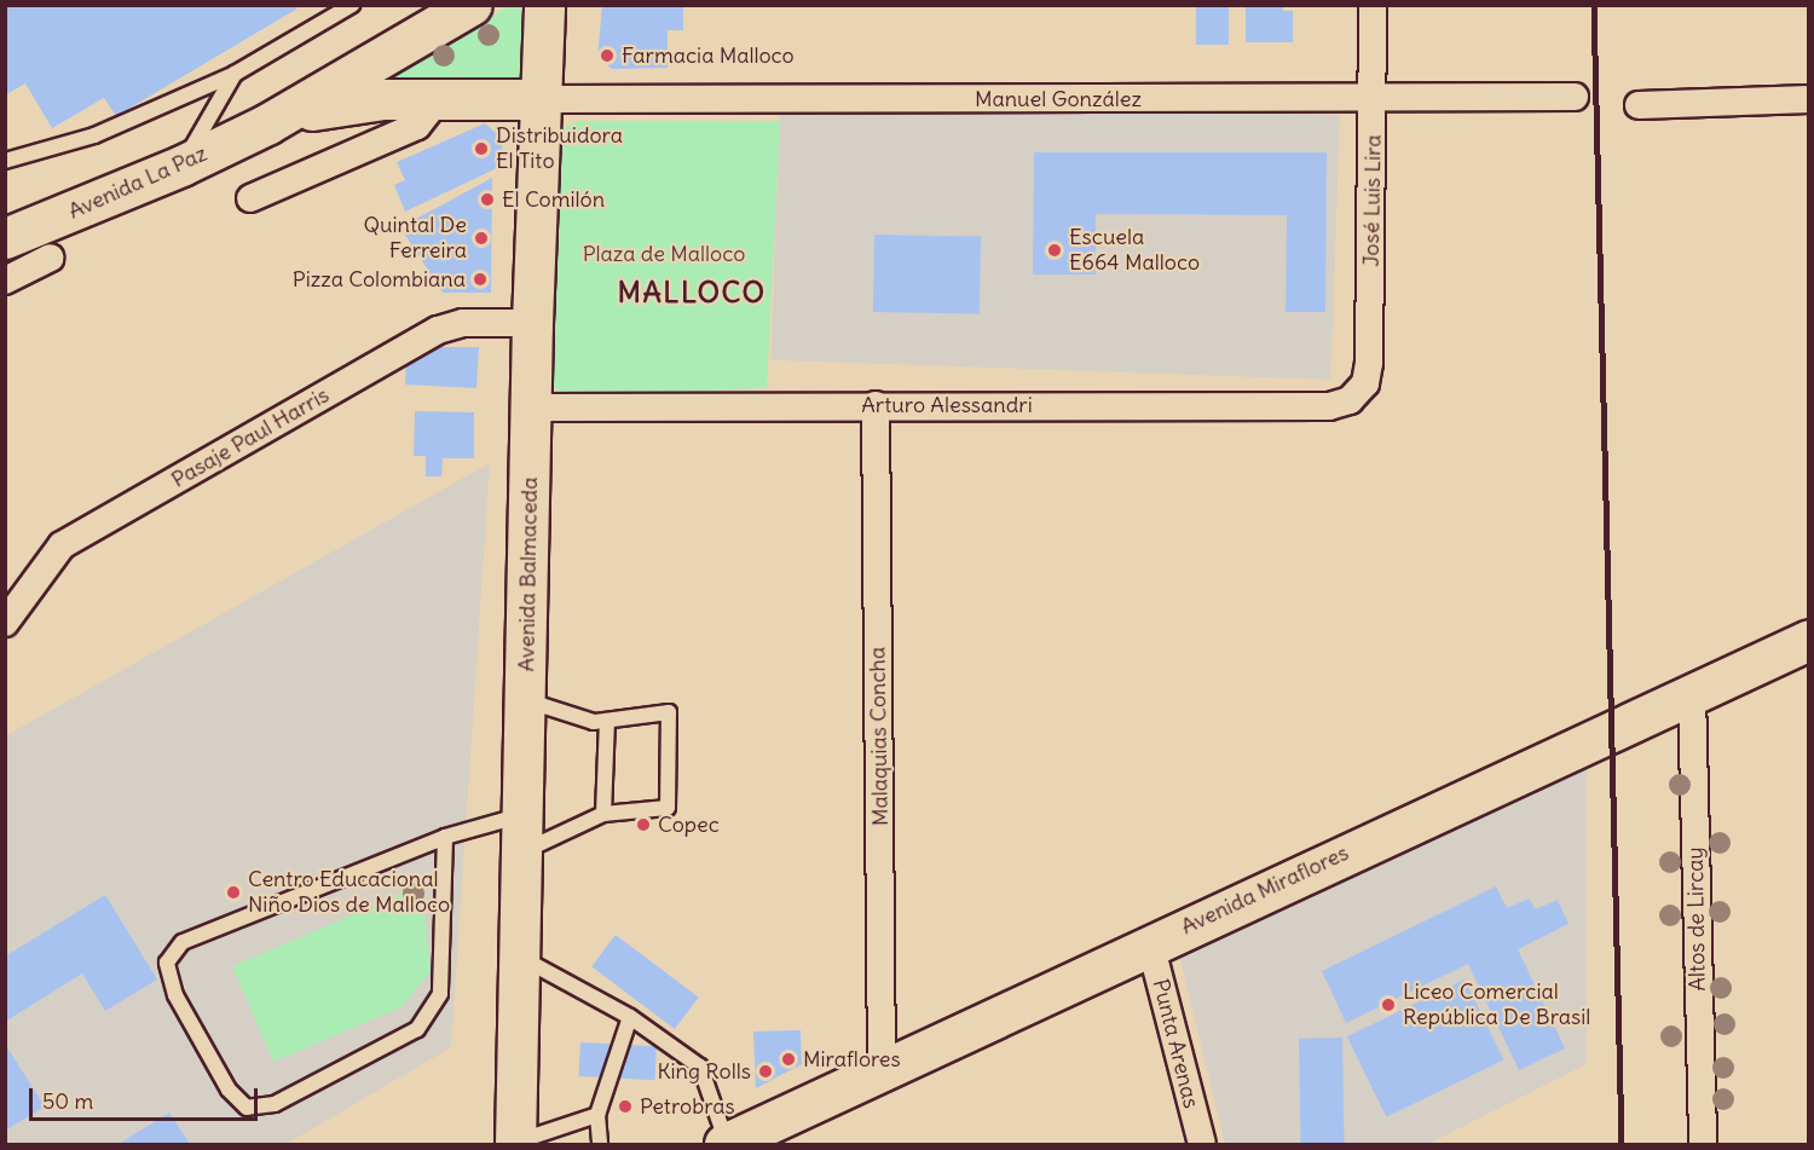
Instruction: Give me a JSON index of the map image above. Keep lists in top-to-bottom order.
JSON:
{
  "streets": {
    "main road": ["Avenida La Paz", "Avenida Balmaceda", "Avenida Miraflores"],
    "street": [
      "Manuel González",
      "José Luis Lira",
      "Arturo Alessandri",
      "Pasaje Paul Harris",
      "Malaquias Concha",
      "Altos de Lircay",
      "Punta Arenas"
    ]
  },
  "crossings": [
    ["Manuel González", "Avenida La Paz"],
    ["Manuel González", "José Luis Lira"],
    ["Manuel González", "Avenida Balmaceda"],
    ["Avenida La Paz", "Avenida Balmaceda"],
    ["José Luis Lira", "Arturo Alessandri"],
    ["Arturo Alessandri", "Avenida Balmaceda"],
    ["Arturo Alessandri", "Malaquias Concha"],
    ["Pasaje Paul Harris", "Avenida Balmaceda"],
    ["Malaquias Concha", "Avenida Miraflores"],
    ["Avenida Miraflores", "Altos de Lircay"],
    ["Avenida Miraflores", "Punta Arenas"]
  ],
  "districts": ["MALLOCO"],
  "parks": ["Plaza de Malloco"],
  "places": [
    "Farmacia Malloco",
    "Distribuidora El Tito",
    "El Comilón",
    "Quintal De Ferreira",
    "Escuela E664 Malloco",
    "Pizza Colombiana",
    "Copec",
    "Centro Educacional Niño Dios de Malloco",
    "Liceo Comercial República De Brasil",
    "Miraflores",
    "King Rolls",
    "Petrobras"
  ],
  "scale_bar": "50 m"
}
